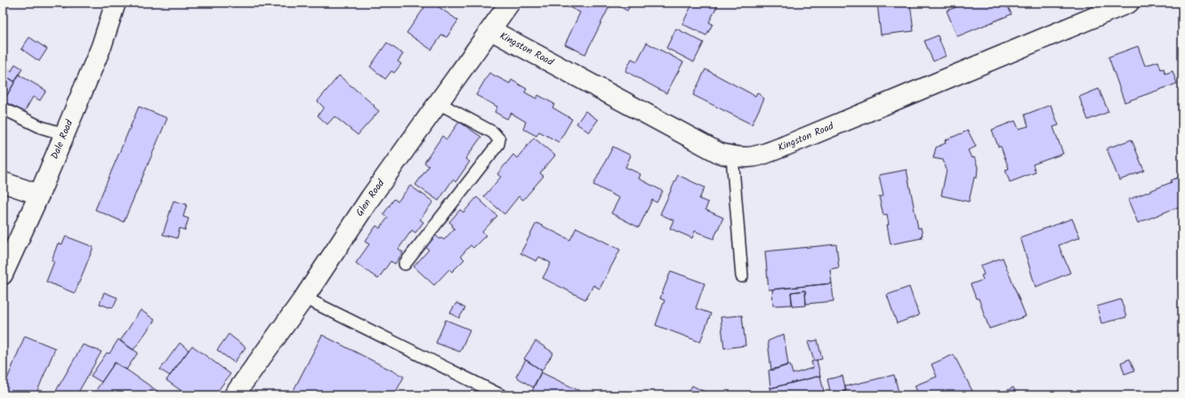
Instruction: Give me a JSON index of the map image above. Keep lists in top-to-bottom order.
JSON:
{
  "streets": {
    "street": ["Kingston Road", "Dale Road", "Glen Road"]
  },
  "crossings": [
    ["Kingston Road", "Glen Road"]
  ]
}
